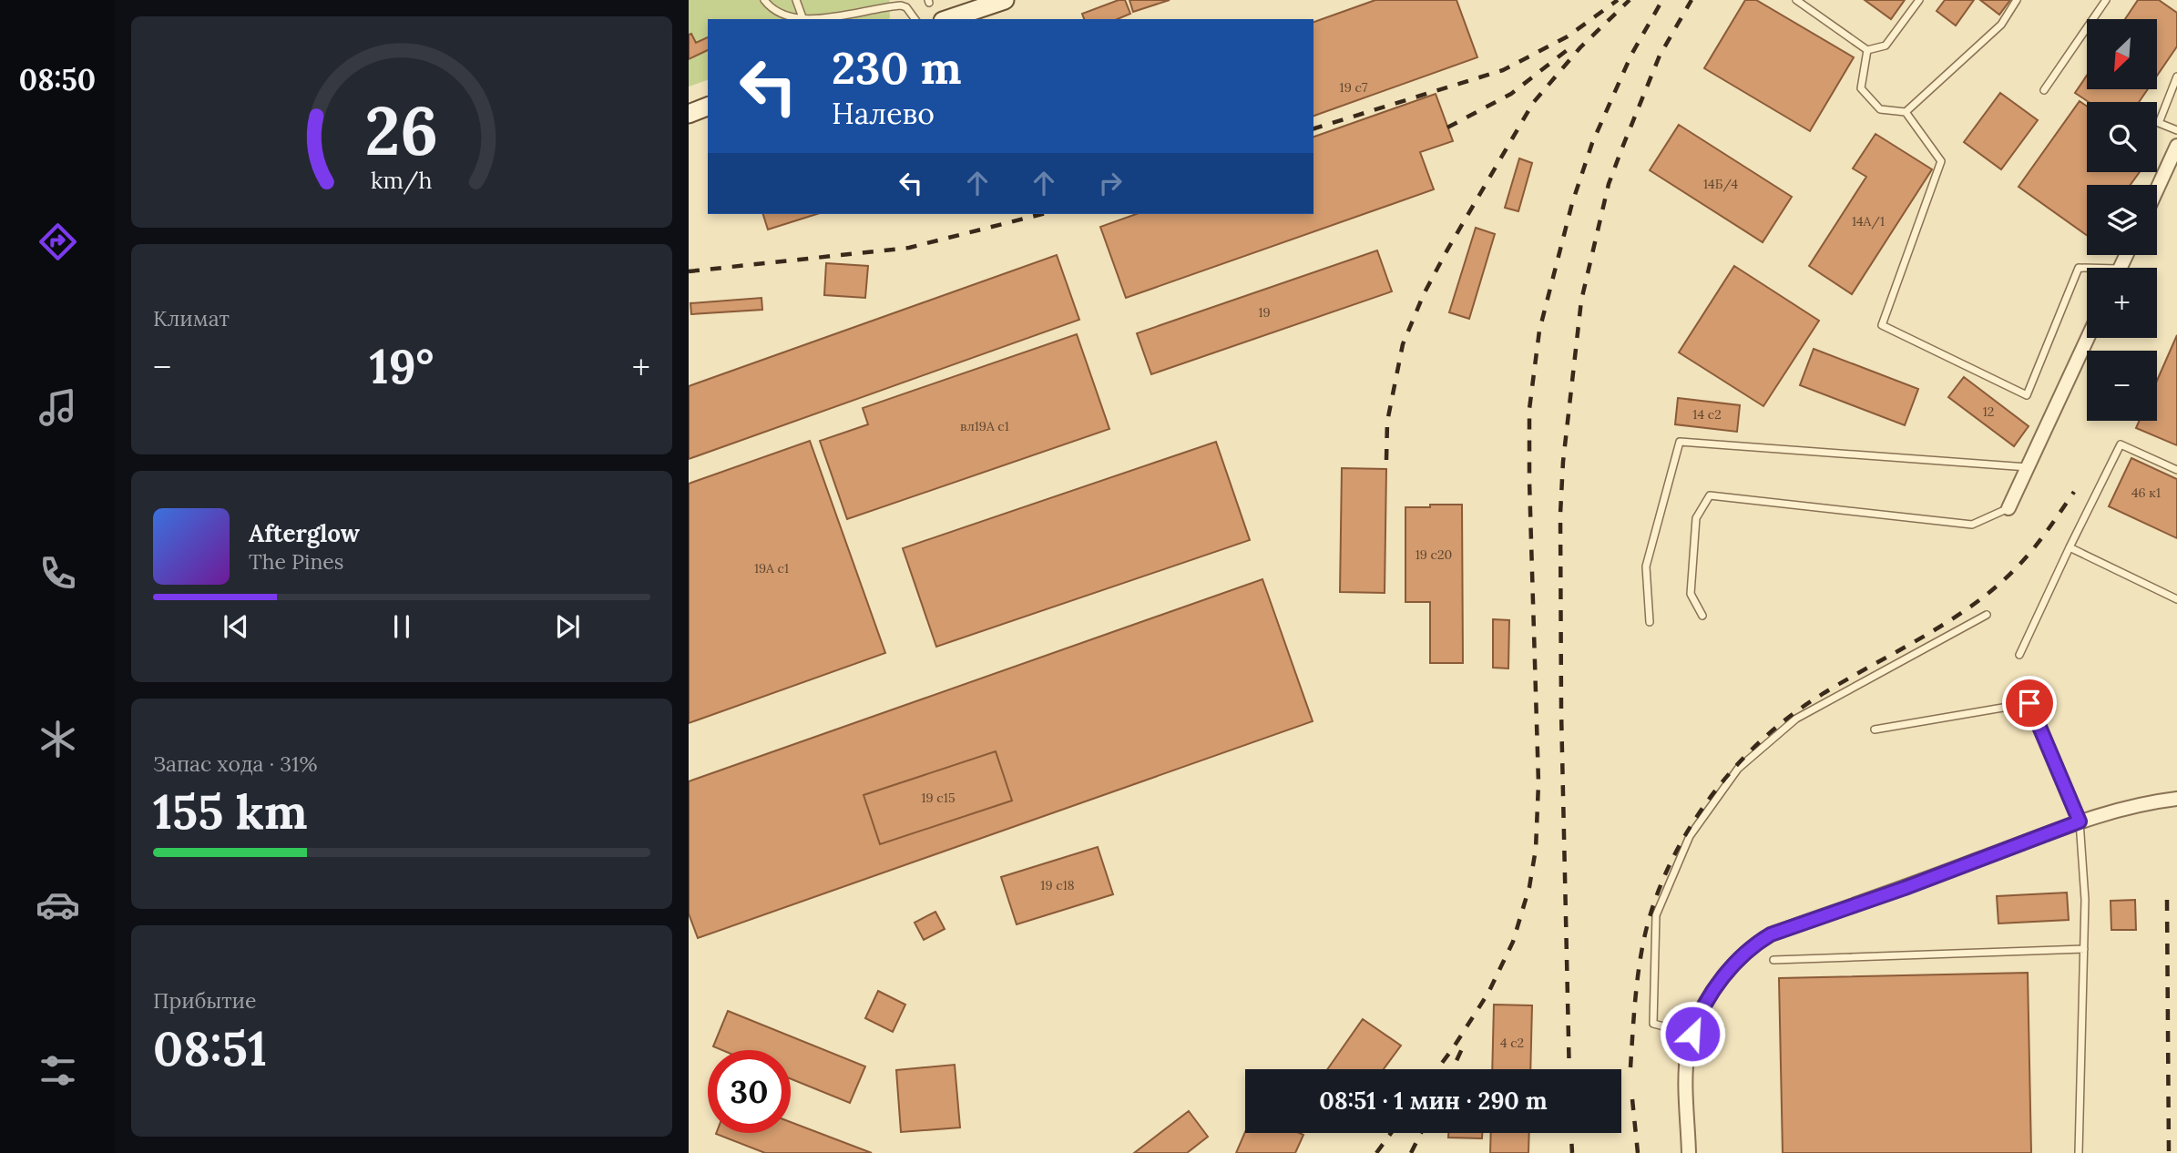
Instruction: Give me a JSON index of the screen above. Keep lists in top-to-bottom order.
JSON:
{
  "house_numbers": [
    "19 с7",
    "14Б/4",
    "14А/1",
    "19",
    "12",
    "14 с2",
    "вл19А с1",
    "46 к1",
    "19 с20",
    "19А с1",
    "19 с15",
    "19 с18",
    "4 с2"
  ],
  "north": "bottom left",
  "page": {
    "tabs": "08:50",
    "map_buttons": ["+", "−"],
    "turn": ["230 m", "Налево"],
    "tile": [
      "Климат",
      ["Запас хода · 31%", "155 km"],
      ["Прибытие", "08:51"]
    ],
    "heat": ["−", "19°", "+"],
    "song": ["Afterglow", "The Pines"],
    "limit": "30",
    "trip": "08:51 · 1 мин · 290 m",
    "gauge": ["26", "km/h"]
  }
}
